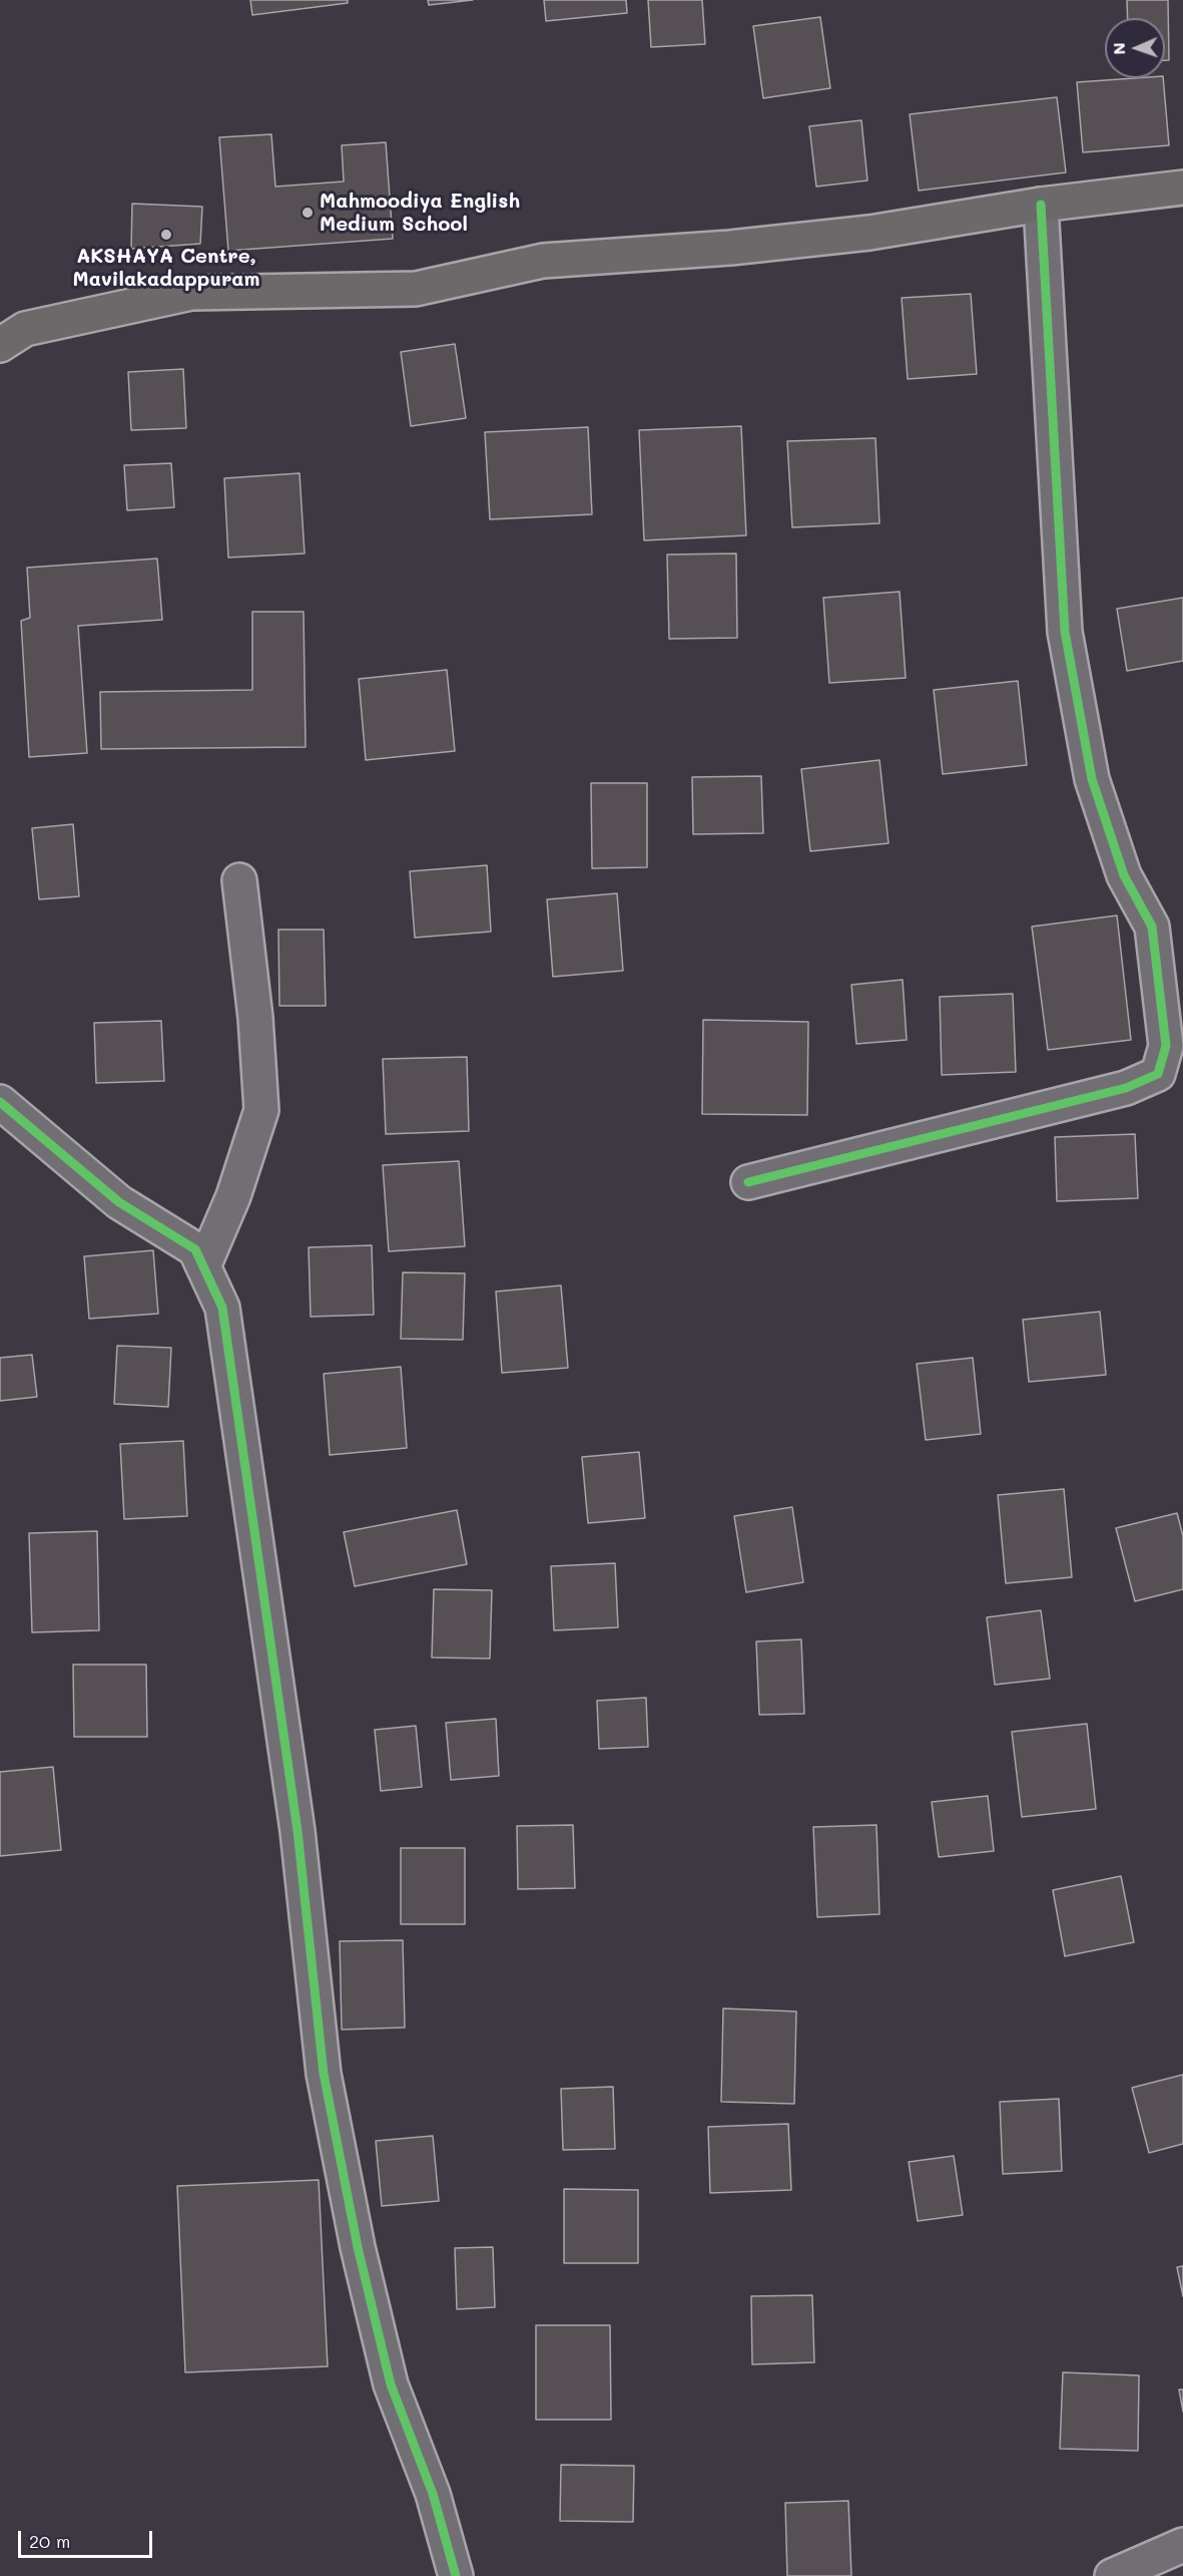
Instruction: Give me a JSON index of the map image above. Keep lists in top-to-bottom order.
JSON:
{
  "places": ["Mahmoodiya English Medium School", "AKSHAYA Centre, Mavilakadappuram"],
  "scale_bar": "20 m",
  "north": "left"
}
